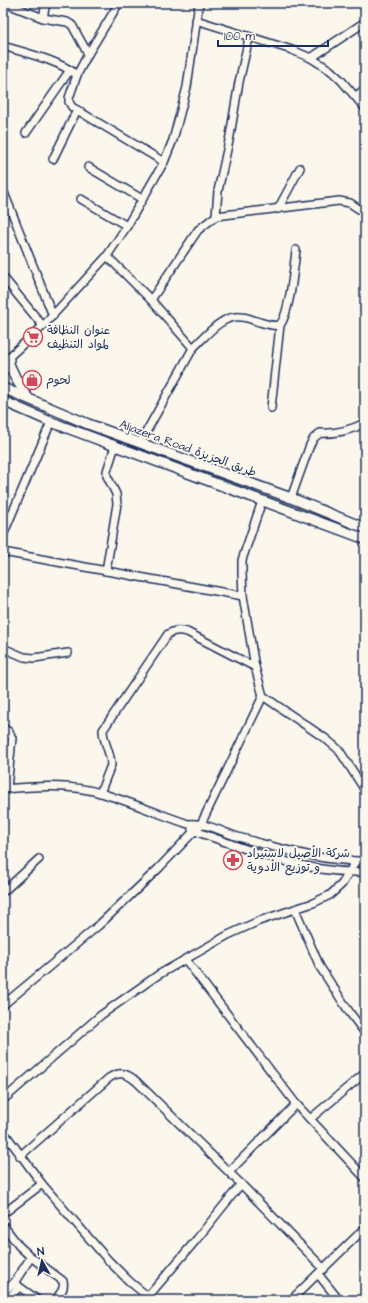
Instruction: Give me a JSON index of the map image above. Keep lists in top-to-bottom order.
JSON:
{
  "streets": {
    "main road": ["Aljazera Road طريق الجزيزة"]
  },
  "places": {
    "supermarket": ["عنوان النظافة لمواد التنظيف"],
    "shop": ["لحوم"],
    "pharmacy": ["شركة الأصيل لاستيراد و توزيع الأدوية"]
  },
  "scale_bar": "100 m",
  "north": "top"
}
